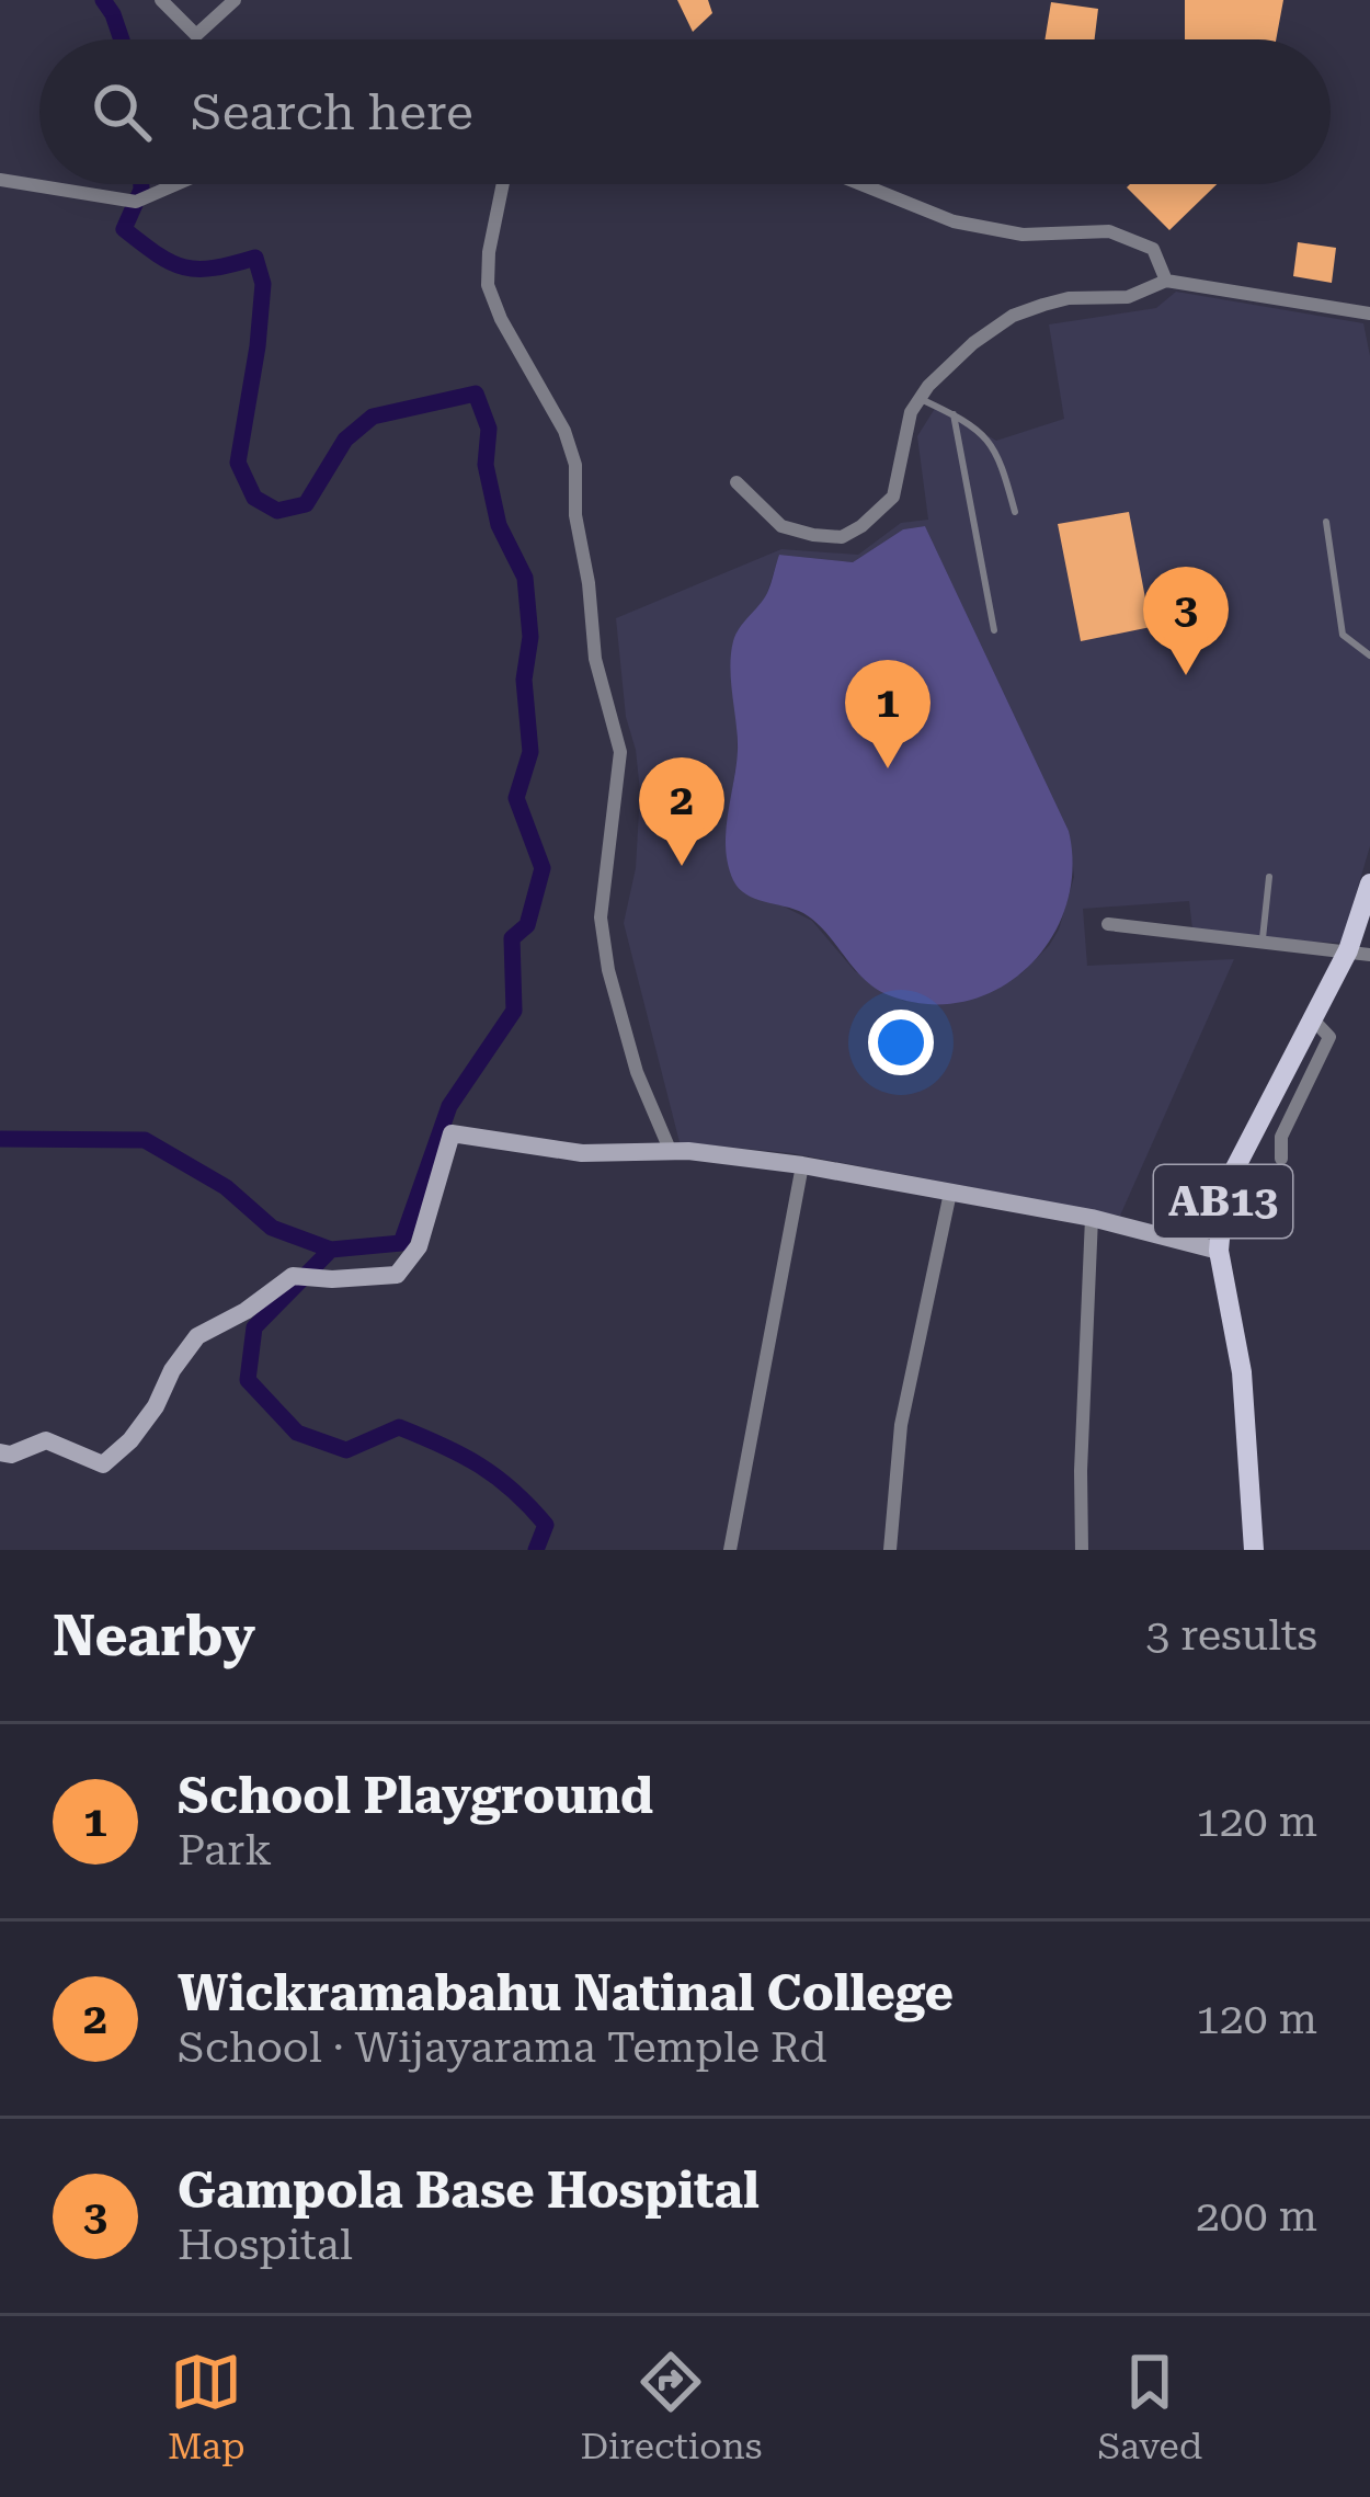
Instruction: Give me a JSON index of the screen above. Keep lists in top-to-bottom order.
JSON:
{
  "streets": {
    "main road": ["AB13"]
  },
  "page": {
    "search": "Search here",
    "pins": ["3", "1", "2"],
    "heading": ["Nearby", "3 results"],
    "list": [
      {
        "mark": "1",
        "name": "School Playground",
        "note": "Park",
        "value": "120 m"
      },
      {
        "mark": "2",
        "name": "Wickramabahu Natinal College",
        "note": "School · Wijayarama Temple Rd",
        "value": "120 m"
      },
      {
        "mark": "3",
        "name": "Gampola Base Hospital",
        "note": "Hospital",
        "value": "200 m"
      }
    ],
    "nav": ["Map", "Directions", "Saved"]
  }
}
